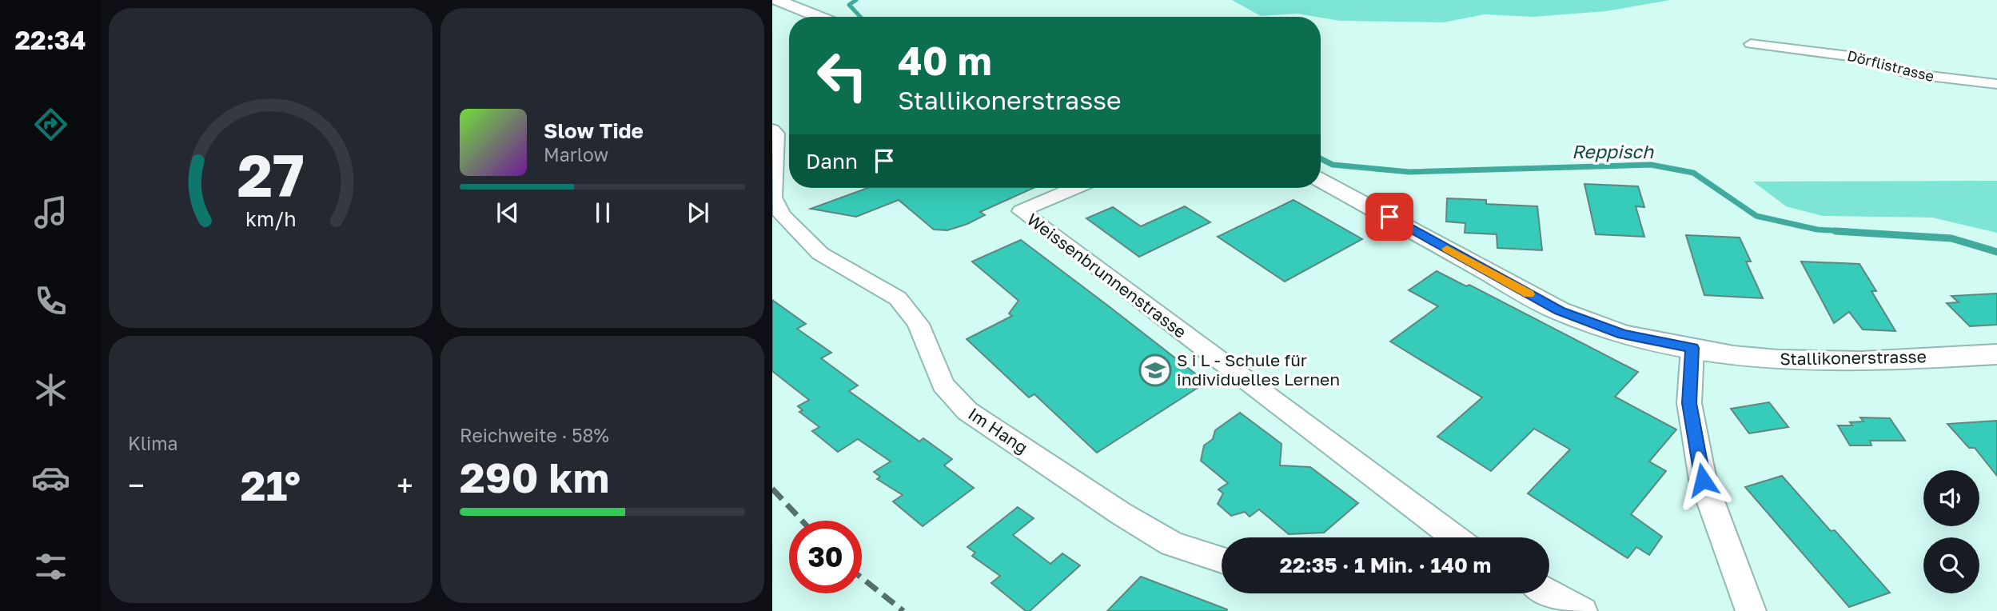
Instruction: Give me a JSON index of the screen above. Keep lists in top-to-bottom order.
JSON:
{
  "streets": {
    "street": [
      "Dörflistrasse",
      "Weissenbrunnenstrasse",
      "Stallikonerstrasse",
      "Im Hang"
    ]
  },
  "water": ["Reppisch"],
  "places": {
    "school or university": ["S i L - Schule für individuelles Lernen"]
  },
  "page": {
    "tabs": "22:34",
    "turn": ["40 m", "Stallikonerstrasse"],
    "song": ["Slow Tide", "Marlow"],
    "then": "Dann",
    "tile": [
      "Klima",
      ["Reichweite · 58%", "290 km"]
    ],
    "heat": ["−", "21°", "+"],
    "limit": "30",
    "trip": "22:35 · 1 Min. · 140 m",
    "gauge": ["27", "km/h"]
  }
}
